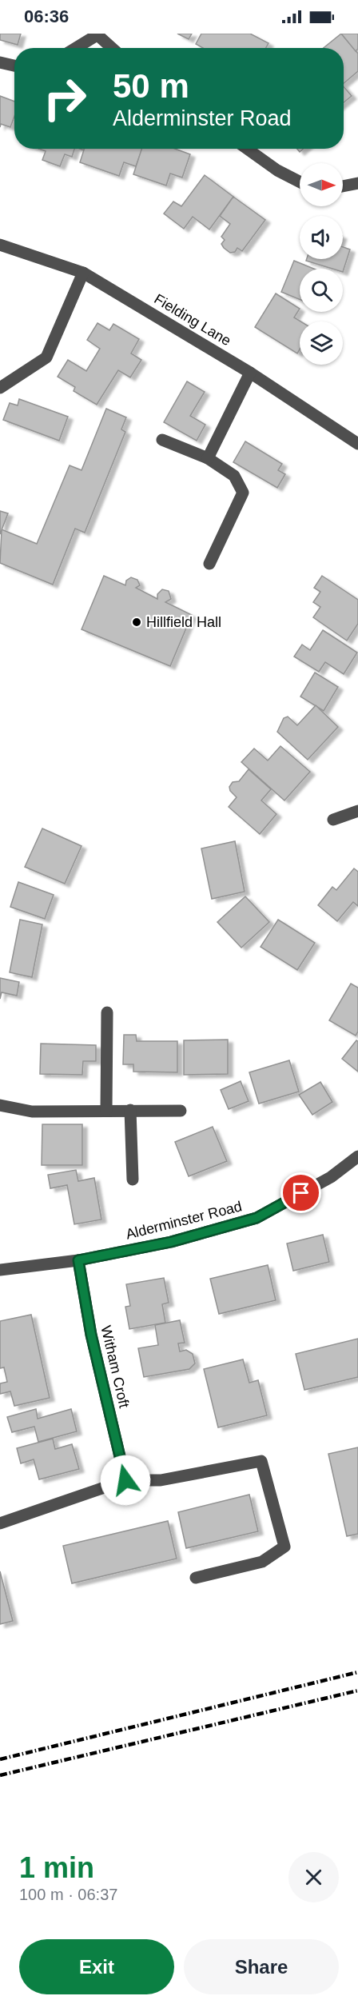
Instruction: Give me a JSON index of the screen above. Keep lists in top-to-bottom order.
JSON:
{
  "streets": {
    "street": ["Fielding Lane", "Alderminster Road", "Witham Croft"]
  },
  "crossings": [
    ["Alderminster Road", "Witham Croft"]
  ],
  "places": ["Hillfield Hall"],
  "north": "right",
  "page": {
    "status": "06:36",
    "turn": ["50 m", "Alderminster Road"],
    "heading": ["1 min", "100 m · 06:37"],
    "buttons": ["Exit", "Share"]
  }
}
